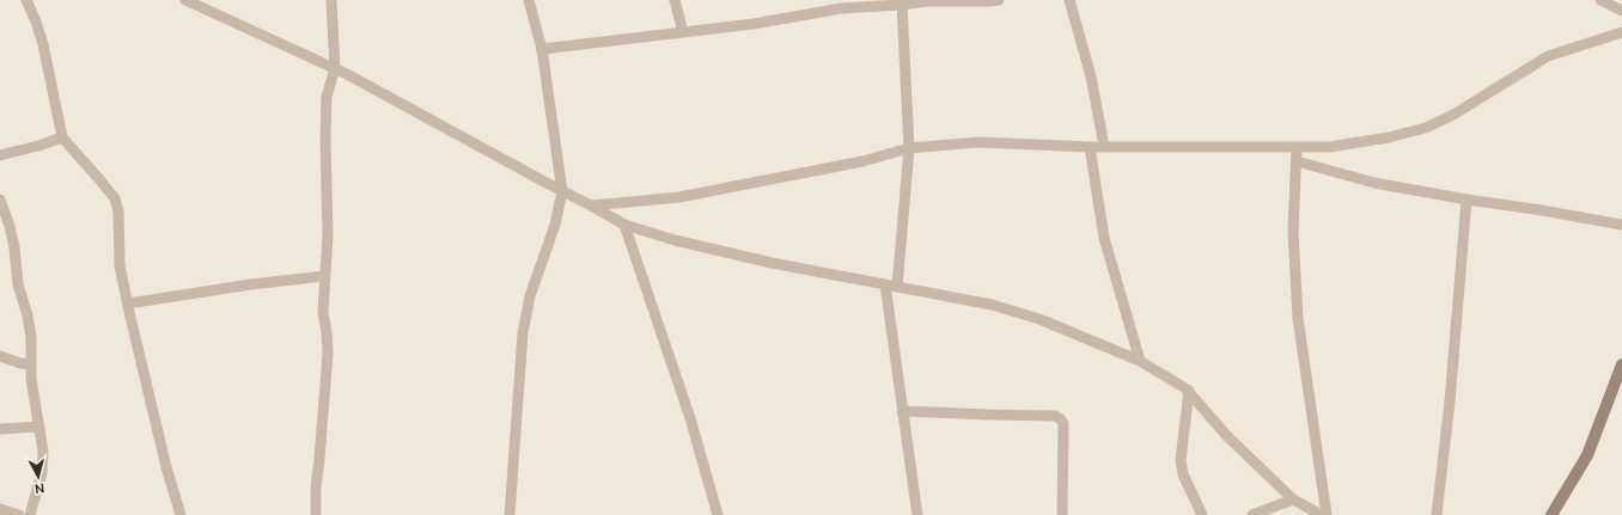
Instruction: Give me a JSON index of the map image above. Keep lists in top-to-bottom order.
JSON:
{
  "north": "bottom"
}
